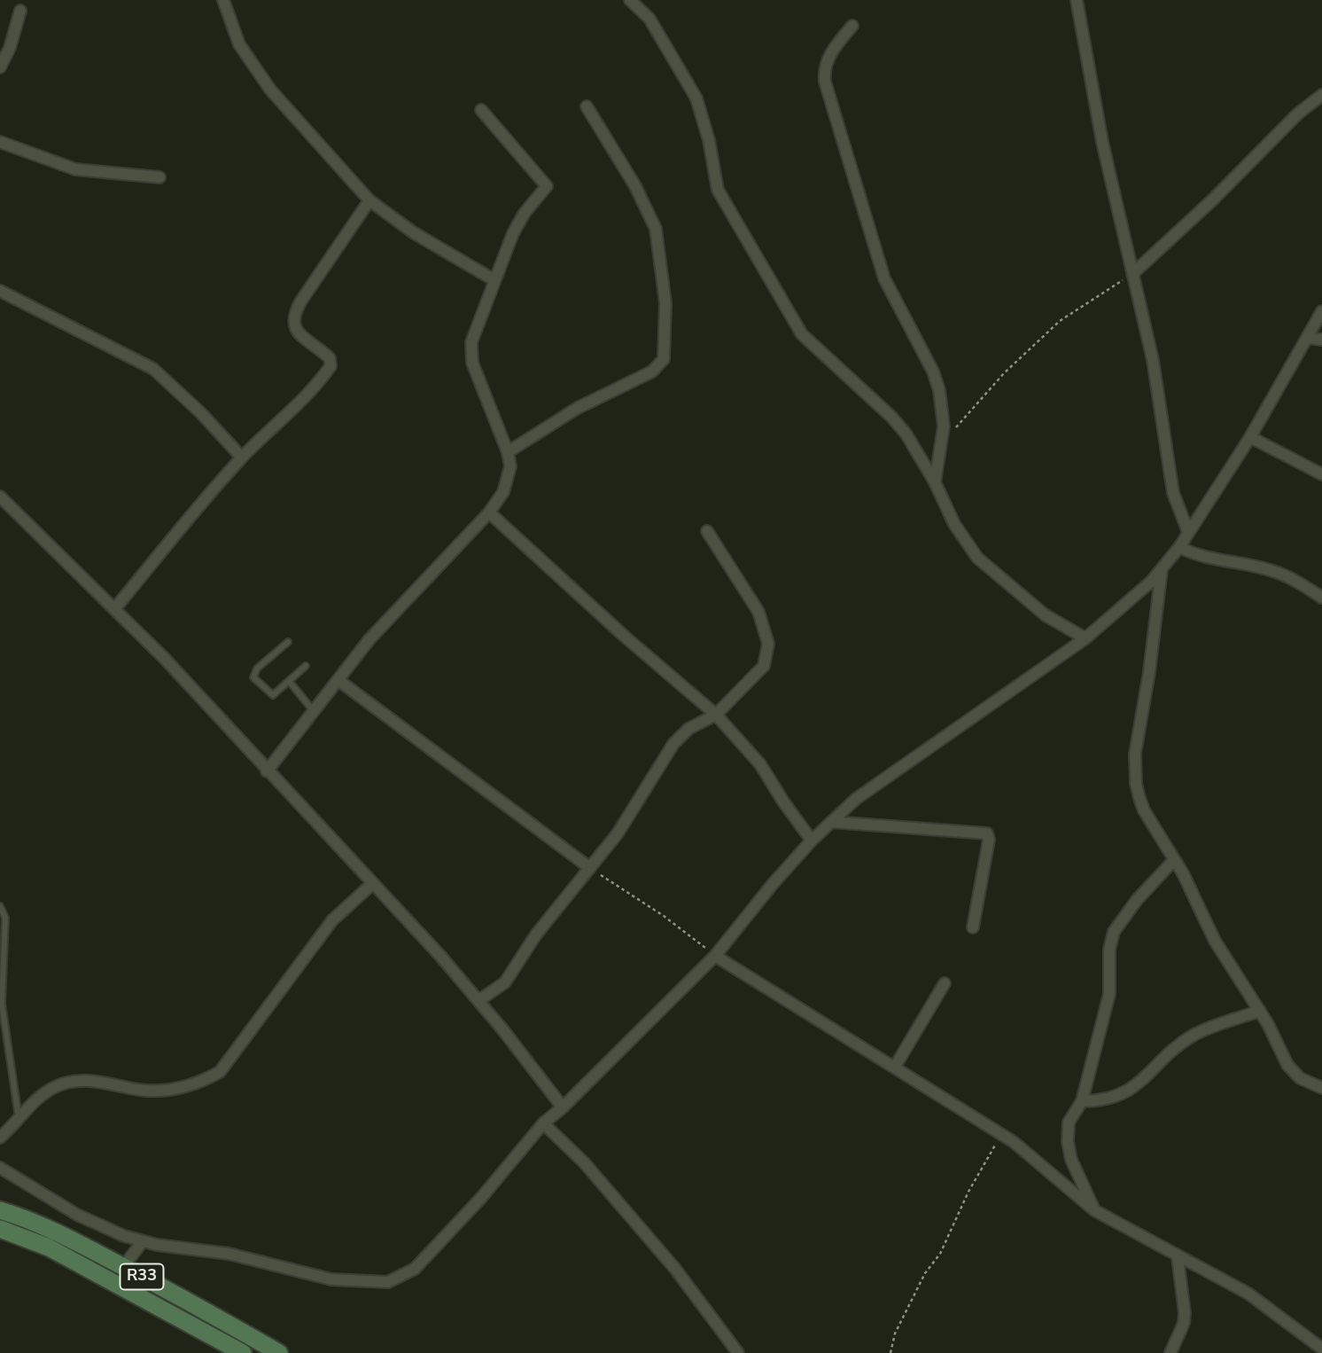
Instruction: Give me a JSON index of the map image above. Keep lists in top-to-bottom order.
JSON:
{
  "streets": {
    "main road": ["R33"]
  }
}
